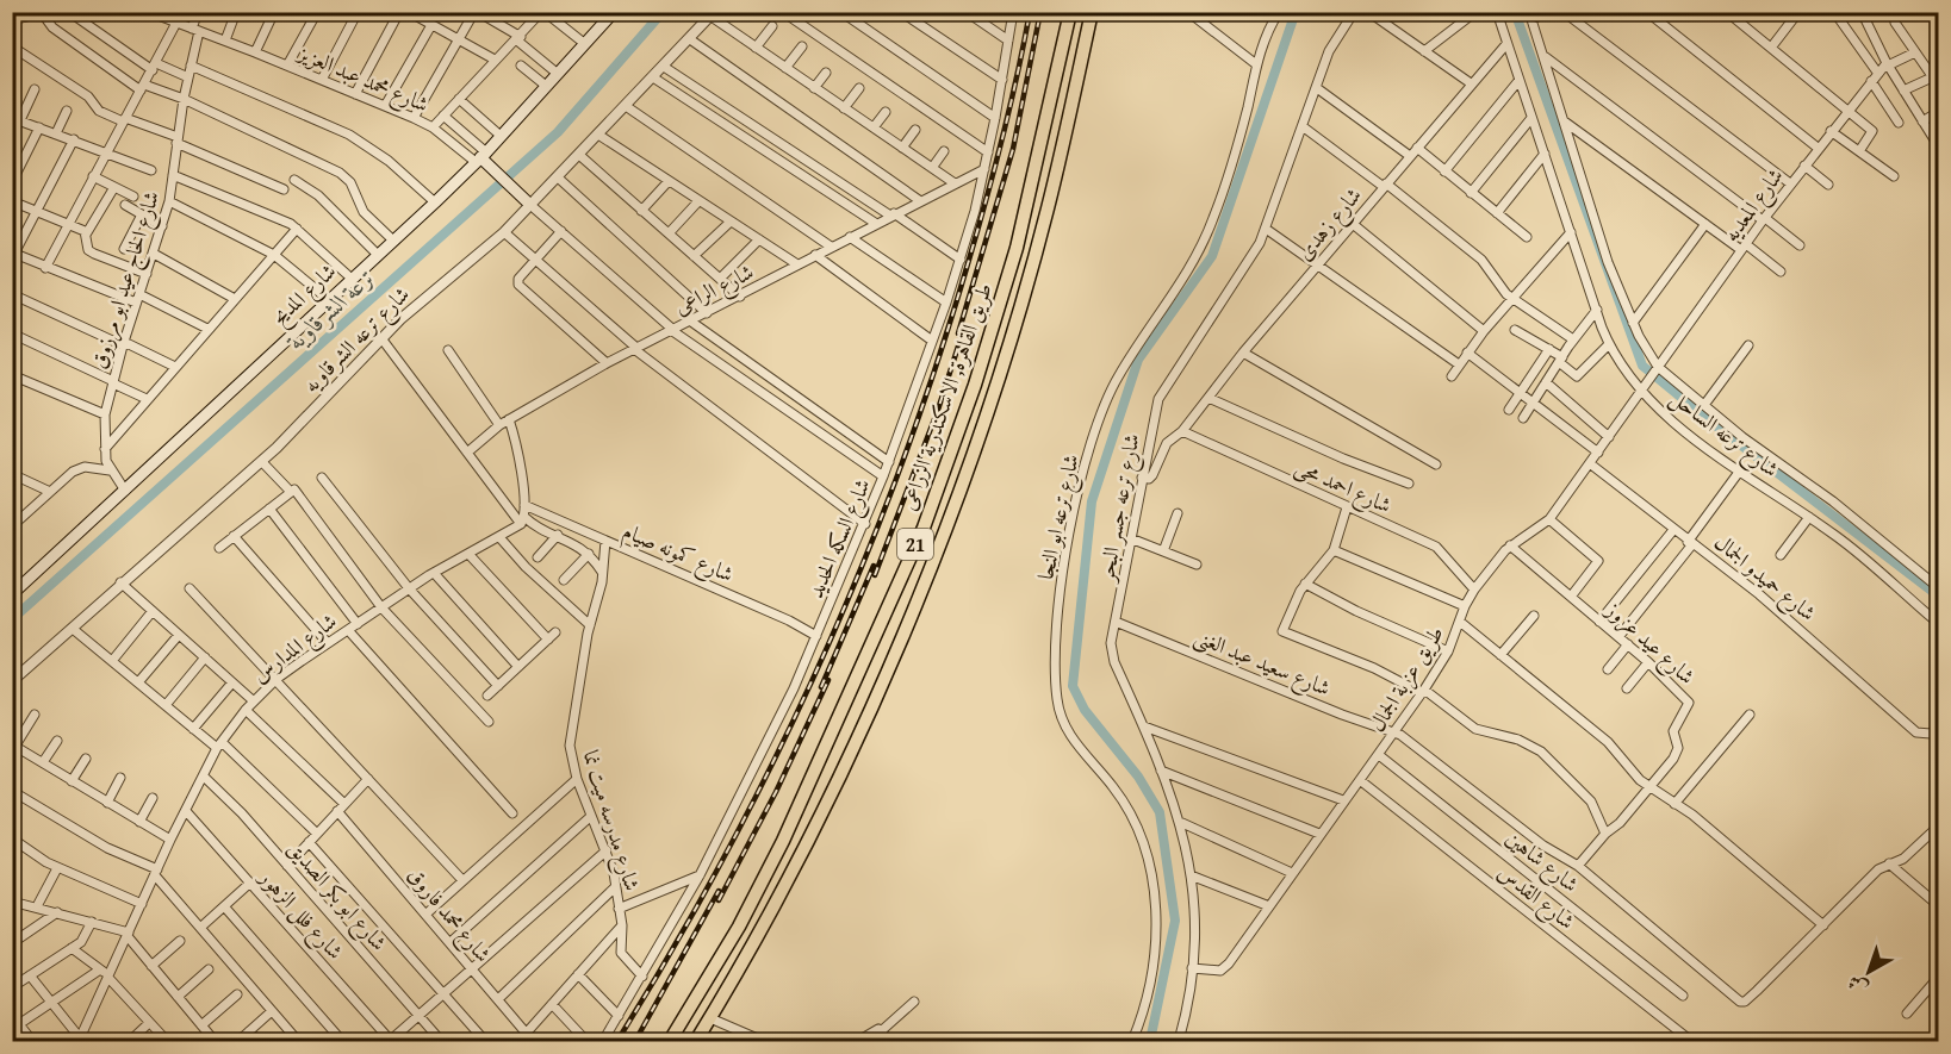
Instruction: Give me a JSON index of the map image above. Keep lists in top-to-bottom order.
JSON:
{
  "streets": {
    "highway": ["طريق القاهرة, الاسكندرية الزراعى", "21"],
    "main road": ["شارع المديح"],
    "street": [
      "شارع محمد عبد العزيز",
      "شارع المعديه",
      "شارع زهدى",
      "شارع الحاج عيد ابو مرزوق",
      "شارع الراعى",
      "شارع ترعه الشرقاويه",
      "شارع ترعه الساحل",
      "شارع احمد محى",
      "شارع ترعه جسر البحر",
      "شارع ترعه ابو النجا",
      "شارع السكه الحديد",
      "شارع كمونه صيام",
      "شارع حميدو الجمال",
      "شارع عيد عزوز",
      "شارع المدارس",
      "شارع سعيد عبد الغنى",
      "طريق عزبة الجمال",
      "شارع مدرسه ميت نما",
      "شارع شاهين",
      "شارع ابو بكر الصديق",
      "شارع القدس",
      "شارع فلل الزهور",
      "شارع محمد فاروق"
    ]
  },
  "crossings": [
    ["شارع محمد عبد العزيز", "شارع الحاج عيد ابو مرزوق"],
    ["شارع محمد عبد العزيز", "شارع المديح"],
    ["شارع المعديه", "شارع ترعه الساحل"],
    ["شارع المعديه", "طريق عزبة الجمال"],
    ["شارع زهدى", "شارع ترعه الساحل"],
    ["شارع زهدى", "شارع احمد محى"],
    ["شارع زهدى", "شارع ترعه جسر البحر"],
    ["شارع الحاج عيد ابو مرزوق", "شارع المديح"],
    ["شارع الراعى", "شارع السكه الحديد"],
    ["شارع ترعه الساحل", "طريق عزبة الجمال"],
    ["شارع احمد محى", "طريق عزبة الجمال"],
    ["شارع ترعه جسر البحر", "شارع سعيد عبد الغنى"],
    ["شارع ترعه جسر البحر", "طريق عزبة الجمال"],
    ["شارع السكه الحديد", "شارع كمونه صيام"],
    ["شارع السكه الحديد", "شارع مدرسه ميت نما"],
    ["شارع كمونه صيام", "شارع مدرسه ميت نما"],
    ["شارع حميدو الجمال", "طريق عزبة الجمال"],
    ["شارع عيد عزوز", "طريق عزبة الجمال"],
    ["شارع المدارس", "شارع ابو بكر الصديق"],
    ["شارع المدارس", "شارع فلل الزهور"],
    ["شارع المدارس", "شارع محمد فاروق"],
    ["شارع سعيد عبد الغنى", "طريق عزبة الجمال"],
    ["طريق عزبة الجمال", "شارع شاهين"],
    ["طريق عزبة الجمال", "شارع القدس"]
  ],
  "water": ["ترعة الشرقاوية"],
  "north": "bottom left"
}
